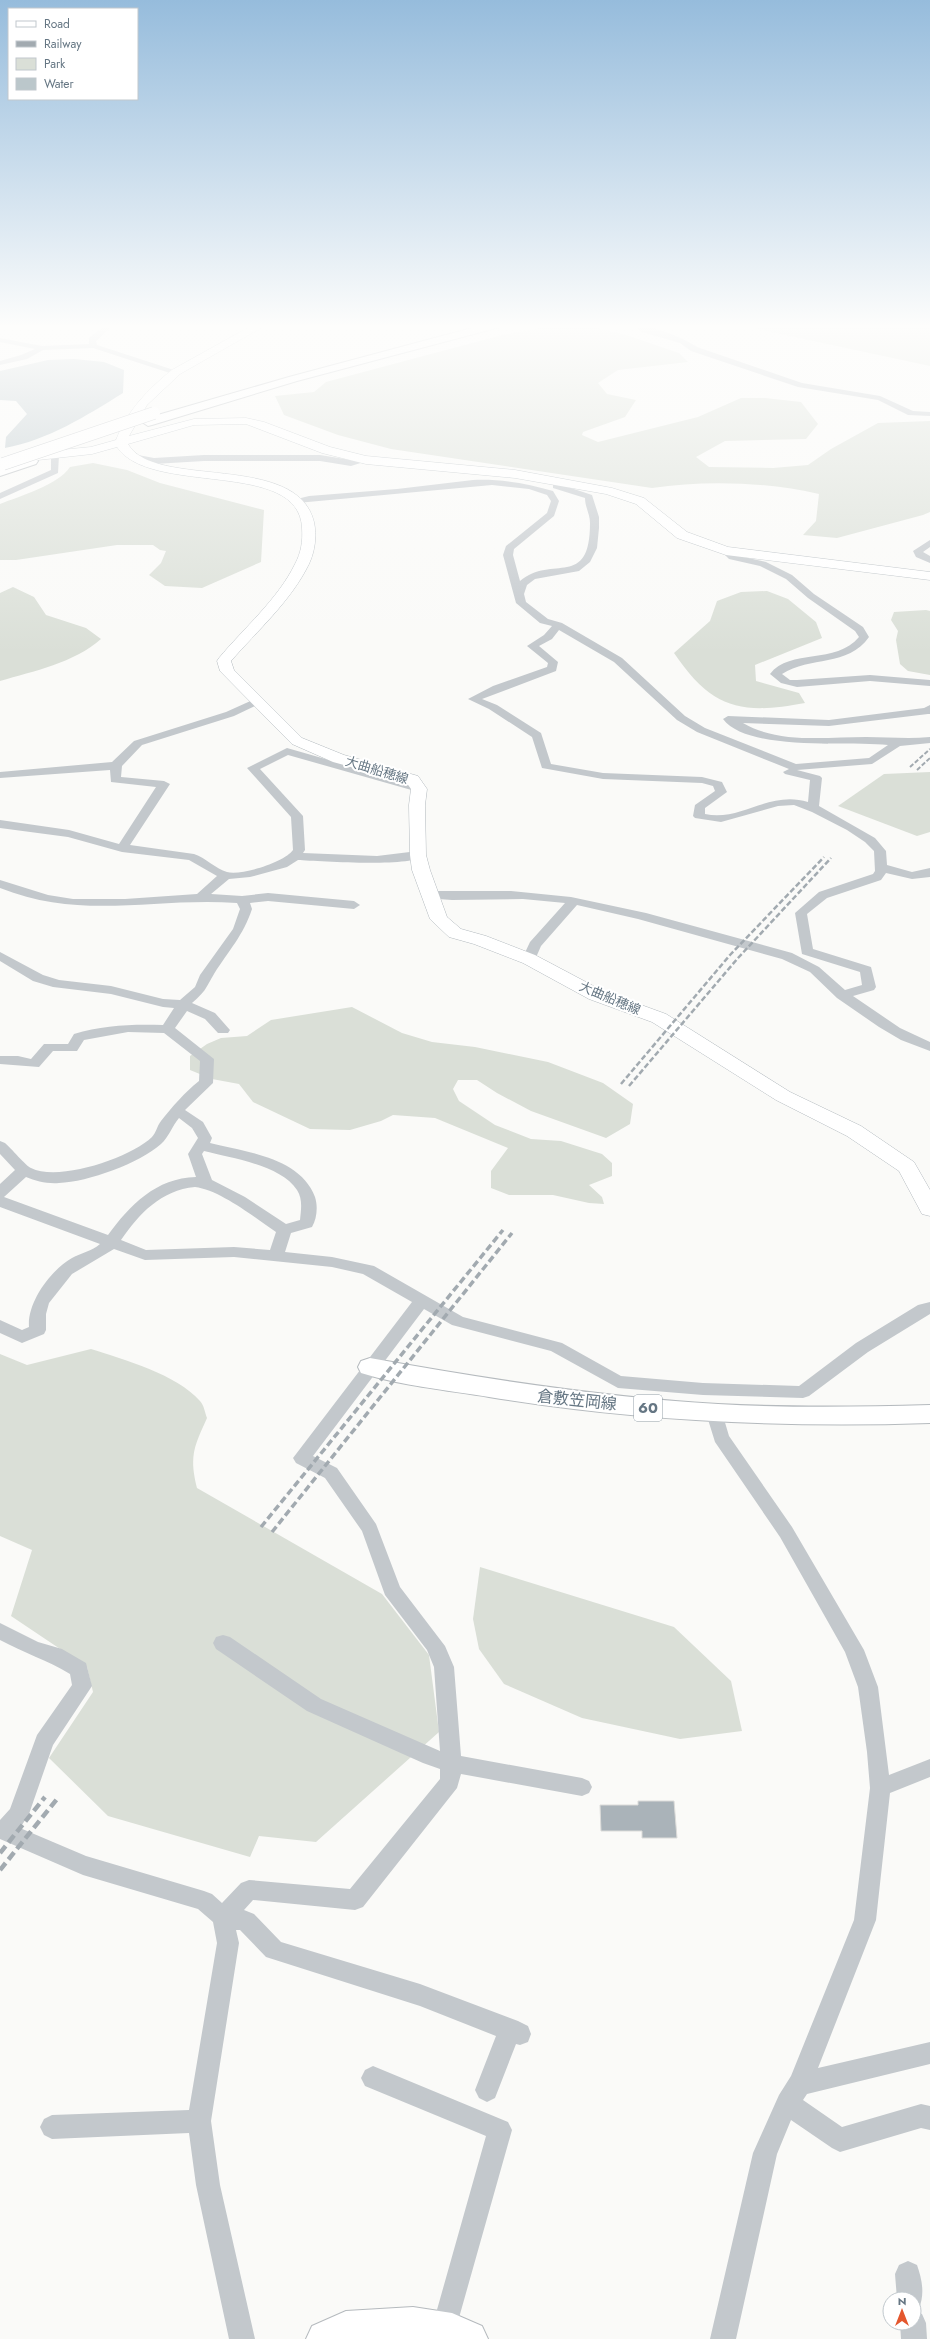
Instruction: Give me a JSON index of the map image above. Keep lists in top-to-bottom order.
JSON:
{
  "streets": {
    "main road": ["大曲船穂線", "倉敷笠岡線", "60"]
  },
  "legend": [
    "Road",
    "Railway",
    "Park",
    "Water"
  ],
  "north": "top"
}
